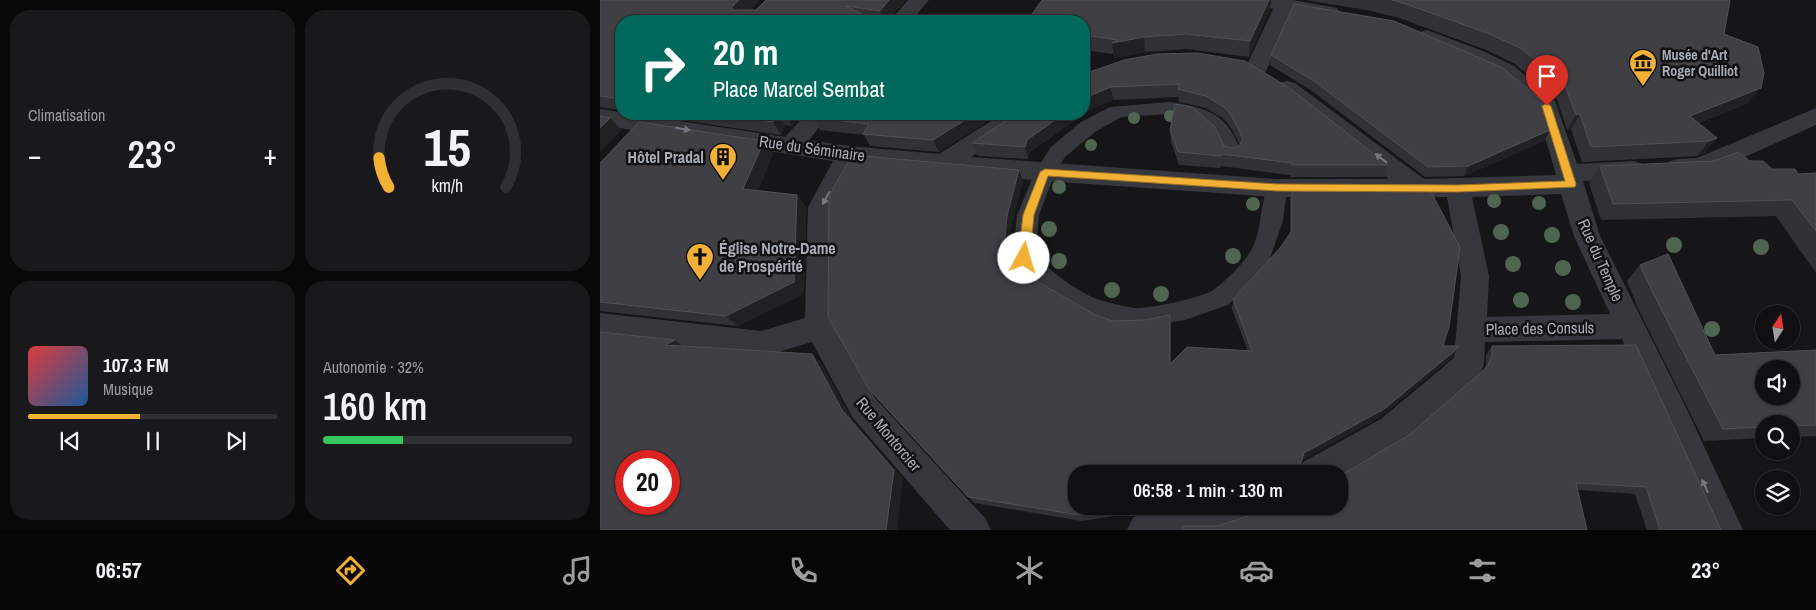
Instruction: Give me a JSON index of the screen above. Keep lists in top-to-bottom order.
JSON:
{
  "streets": {
    "street": [
      "Rue du Séminaire",
      "Rue du Temple",
      "Place des Consuls",
      "Rue Montorcier"
    ]
  },
  "crossings": [
    ["Rue du Séminaire", "Rue du Temple"],
    ["Rue du Séminaire", "Place des Consuls"],
    ["Rue du Temple", "Place des Consuls"]
  ],
  "one_way": ["Rue du Temple"],
  "places": {
    "museum": ["Musée d'Art Roger Quilliot"],
    "building": ["Hôtel Pradal"],
    "church": ["Église Notre-Dame de Prospérité"]
  },
  "north": "top",
  "page": {
    "tile": [
      "Climatisation",
      ["Autonomie · 32%", "160 km"]
    ],
    "turn": ["20 m", "Place Marcel Sembat"],
    "heat": ["−", "23°", "+"],
    "song": ["107.3 FM", "Musique"],
    "limit": "20",
    "trip": "06:58 · 1 min · 130 m",
    "tabs": ["06:57", "23°"],
    "gauge": ["15", "km/h"]
  }
}
